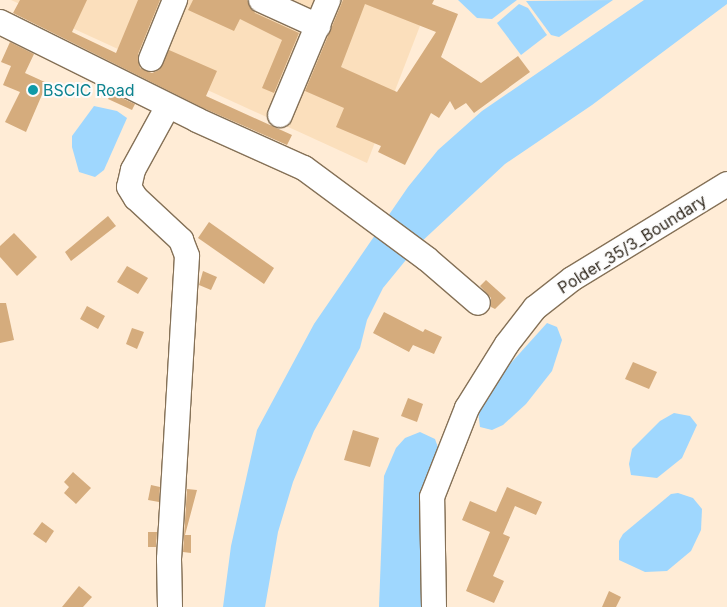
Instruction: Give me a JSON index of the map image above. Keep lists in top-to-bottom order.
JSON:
{
  "streets": {
    "street": ["Polder_35/3_Boundary"]
  },
  "places": ["BSCIC Road"]
}
